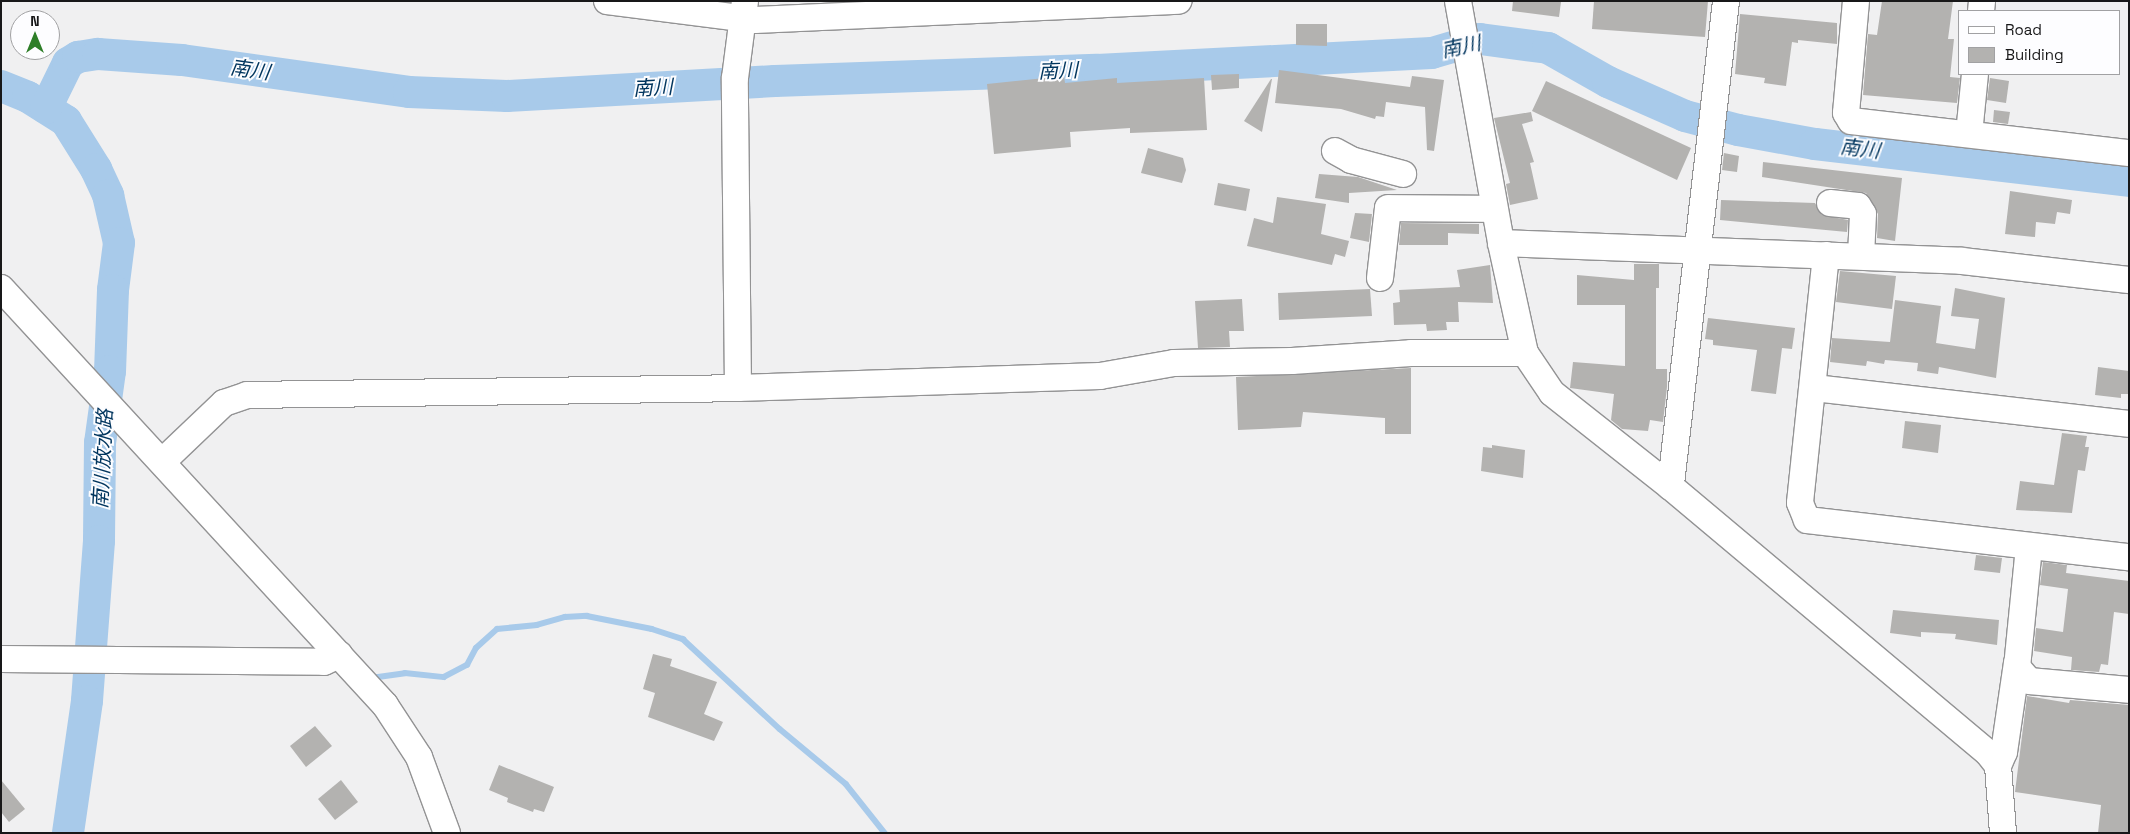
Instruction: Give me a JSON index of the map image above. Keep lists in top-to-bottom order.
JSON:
{
  "water": ["南川", "南川放水路"],
  "legend": ["Road", "Building"],
  "north": "top"
}
